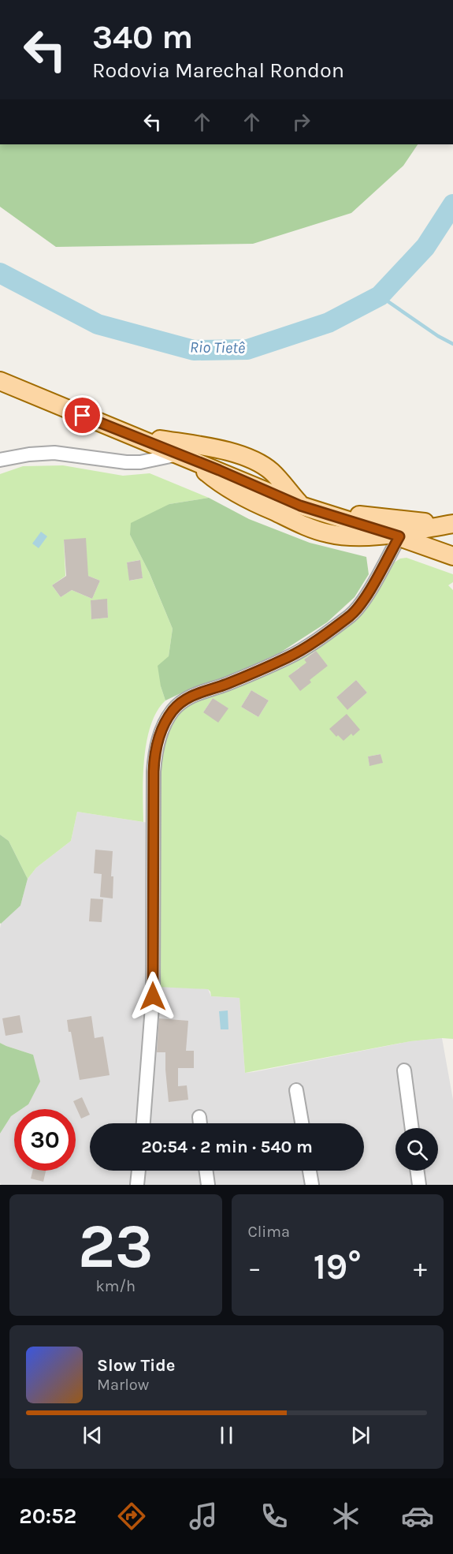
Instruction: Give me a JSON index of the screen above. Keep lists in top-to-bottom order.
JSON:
{
  "water": ["Rio Tietê"],
  "page": {
    "turn": ["340 m", "Rodovia Marechal Rondon"],
    "limit": "30",
    "trip": "20:54 · 2 min · 540 m",
    "tile": [
      ["23", "km/h"],
      "Clima"
    ],
    "heat": ["−", "19°", "+"],
    "song": ["Slow Tide", "Marlow"],
    "tabs": "20:52"
  }
}
